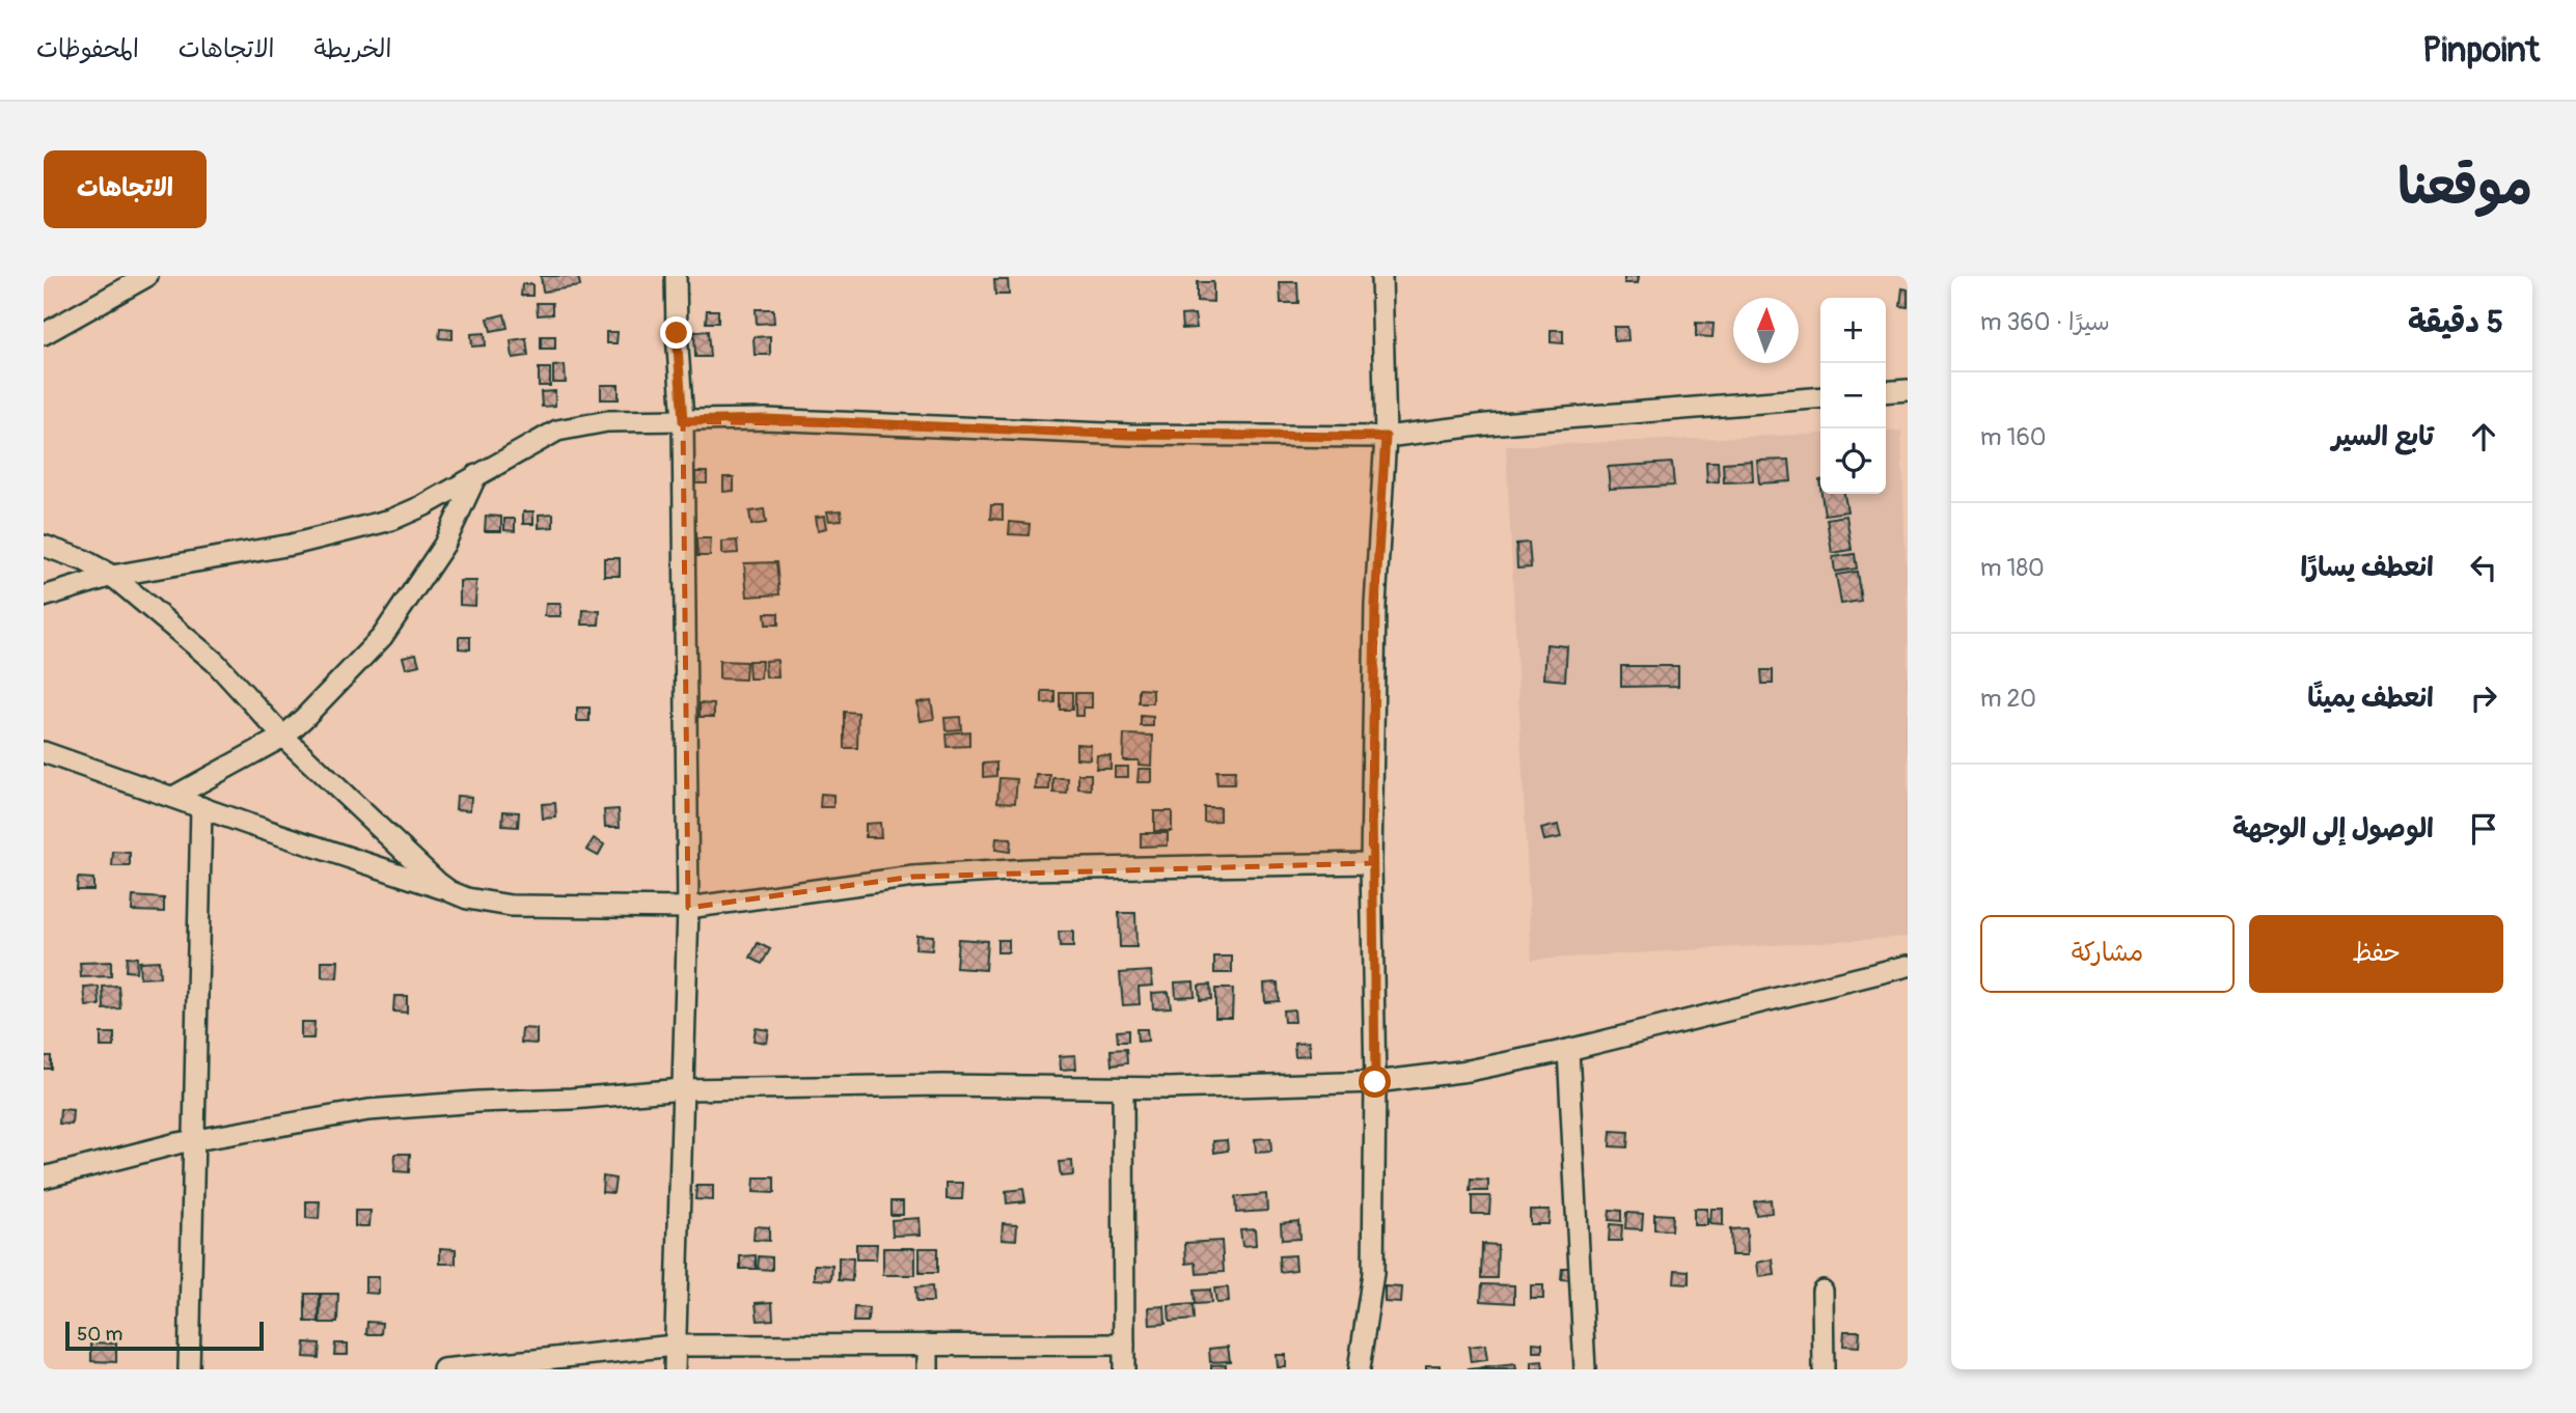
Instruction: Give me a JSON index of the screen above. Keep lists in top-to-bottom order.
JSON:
{
  "scale_bar": "50 m",
  "north": "top",
  "page": {
    "header": "Pinpoint",
    "nav": ["الخريطة", "الاتجاهات", "المحفوظات"],
    "title": "موقعنا",
    "buttons": [
      "الاتجاهات",
      ["حفظ", "مشاركة"]
    ],
    "heading": ["5 دقيقة", "سيرًا · 360 m"],
    "map_buttons": ["+", "−"],
    "list": [
      ["تابع السير", "160 m"],
      ["انعطف يسارًا", "180 m"],
      ["انعطف يمينًا", "20 m"],
      "الوصول إلى الوجهة"
    ],
    "scale": "50 m"
  }
}
